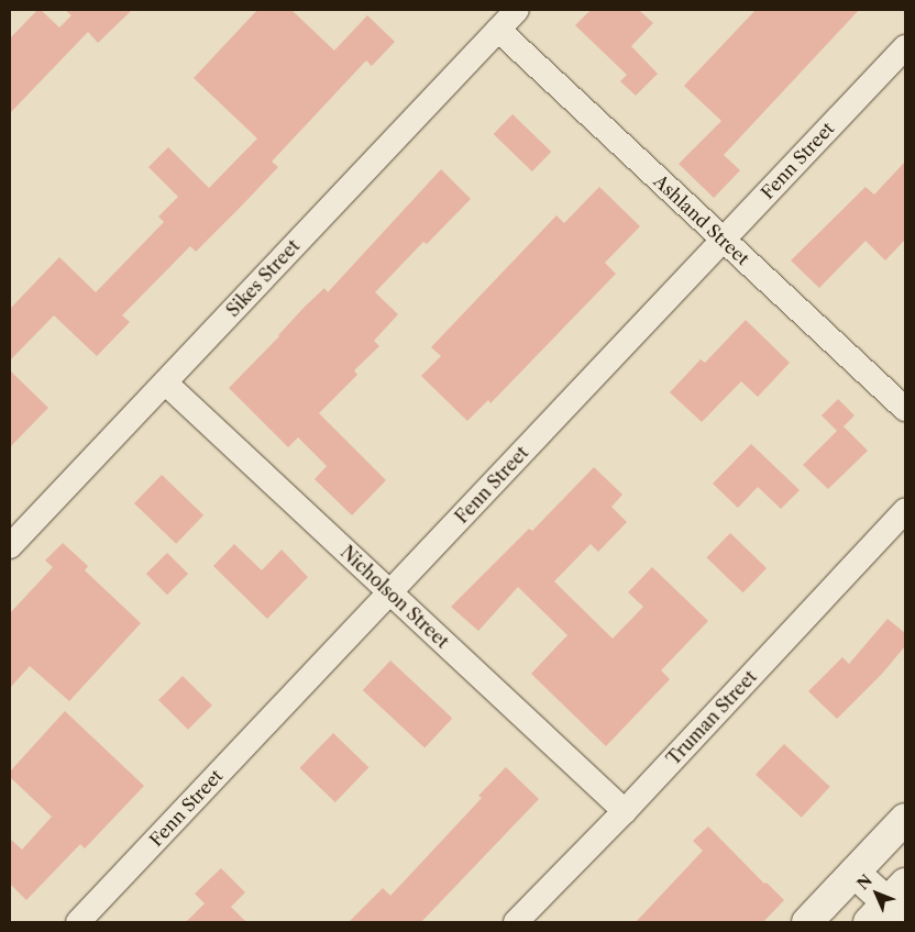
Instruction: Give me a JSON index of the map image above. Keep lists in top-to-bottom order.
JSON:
{
  "streets": {
    "street": [
      "Fenn Street",
      "Ashland Street",
      "Sikes Street",
      "Nicholson Street",
      "Truman Street"
    ]
  },
  "crossings": [
    ["Fenn Street", "Ashland Street"],
    ["Fenn Street", "Nicholson Street"],
    ["Ashland Street", "Sikes Street"],
    ["Sikes Street", "Nicholson Street"],
    ["Nicholson Street", "Truman Street"]
  ],
  "north": "top left"
}
